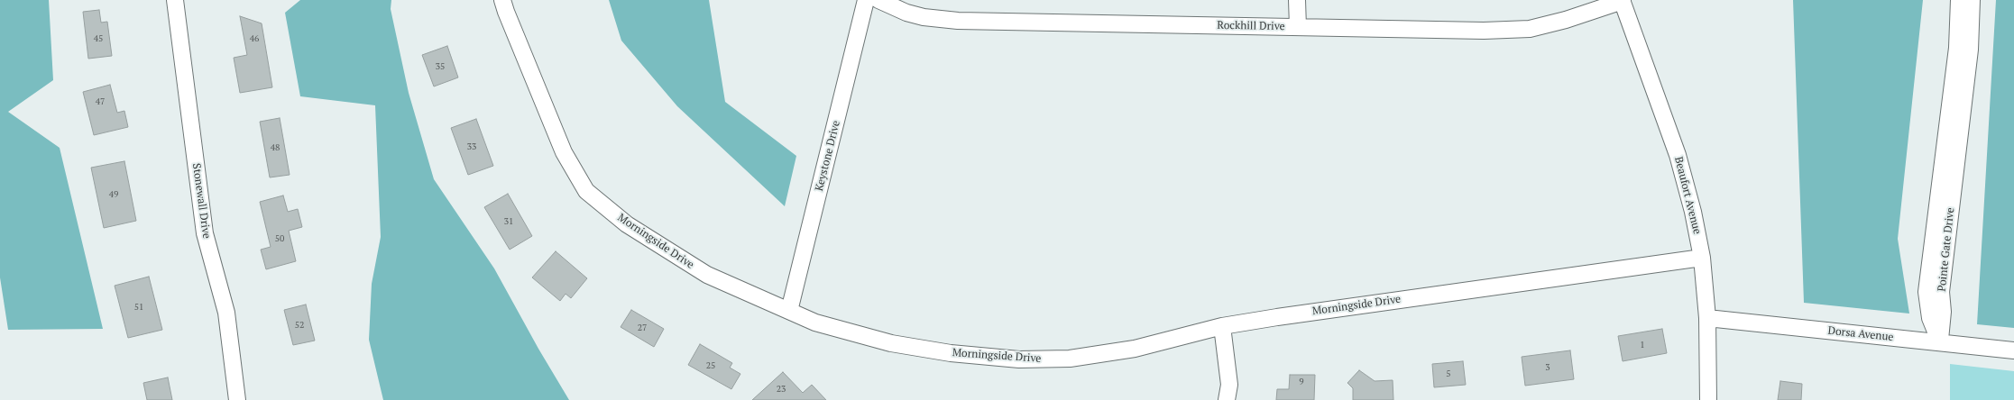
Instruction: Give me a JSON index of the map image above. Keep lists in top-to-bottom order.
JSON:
{
  "streets": {
    "street": [
      "Rockhill Drive",
      "Keystone Drive",
      "Beaufort Avenue",
      "Stonewall Drive",
      "Morningside Drive",
      "Pointe Gate Drive",
      "Dorsa Avenue"
    ]
  },
  "crossings": [
    ["Rockhill Drive", "Beaufort Avenue"],
    ["Keystone Drive", "Morningside Drive"],
    ["Beaufort Avenue", "Morningside Drive"],
    ["Beaufort Avenue", "Dorsa Avenue"],
    ["Pointe Gate Drive", "Dorsa Avenue"]
  ],
  "house_numbers": [
    "45",
    "46",
    "35",
    "47",
    "33",
    "48",
    "49",
    "31",
    "50",
    "51",
    "52",
    "27",
    "1",
    "25",
    "3",
    "5",
    "9",
    "23"
  ]
}
